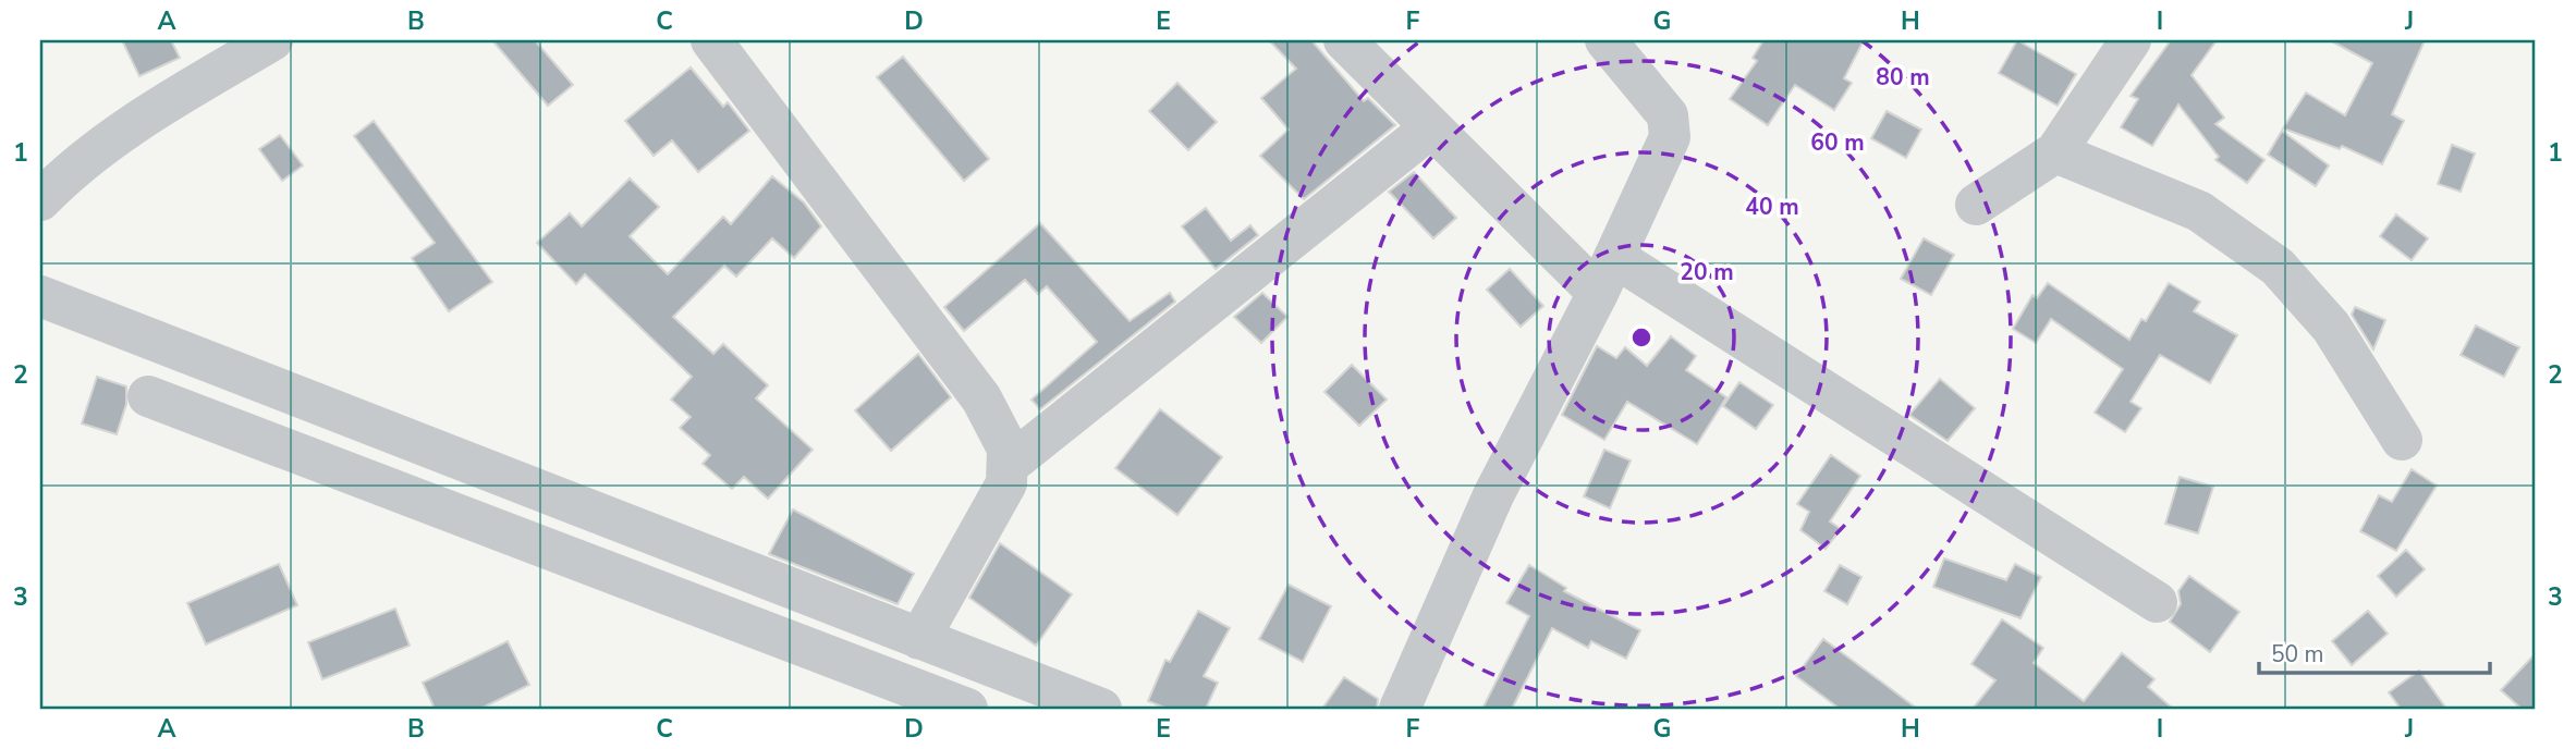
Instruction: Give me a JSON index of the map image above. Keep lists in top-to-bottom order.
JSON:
{
  "scale_bar": "50 m",
  "grid": {
    "columns": [
      "A",
      "B",
      "C",
      "D",
      "E",
      "F",
      "G",
      "H",
      "I",
      "J"
    ],
    "rows": ["1", "2", "3"]
  },
  "rings": [
    "80 m",
    "60 m",
    "40 m",
    "20 m"
  ]
}
